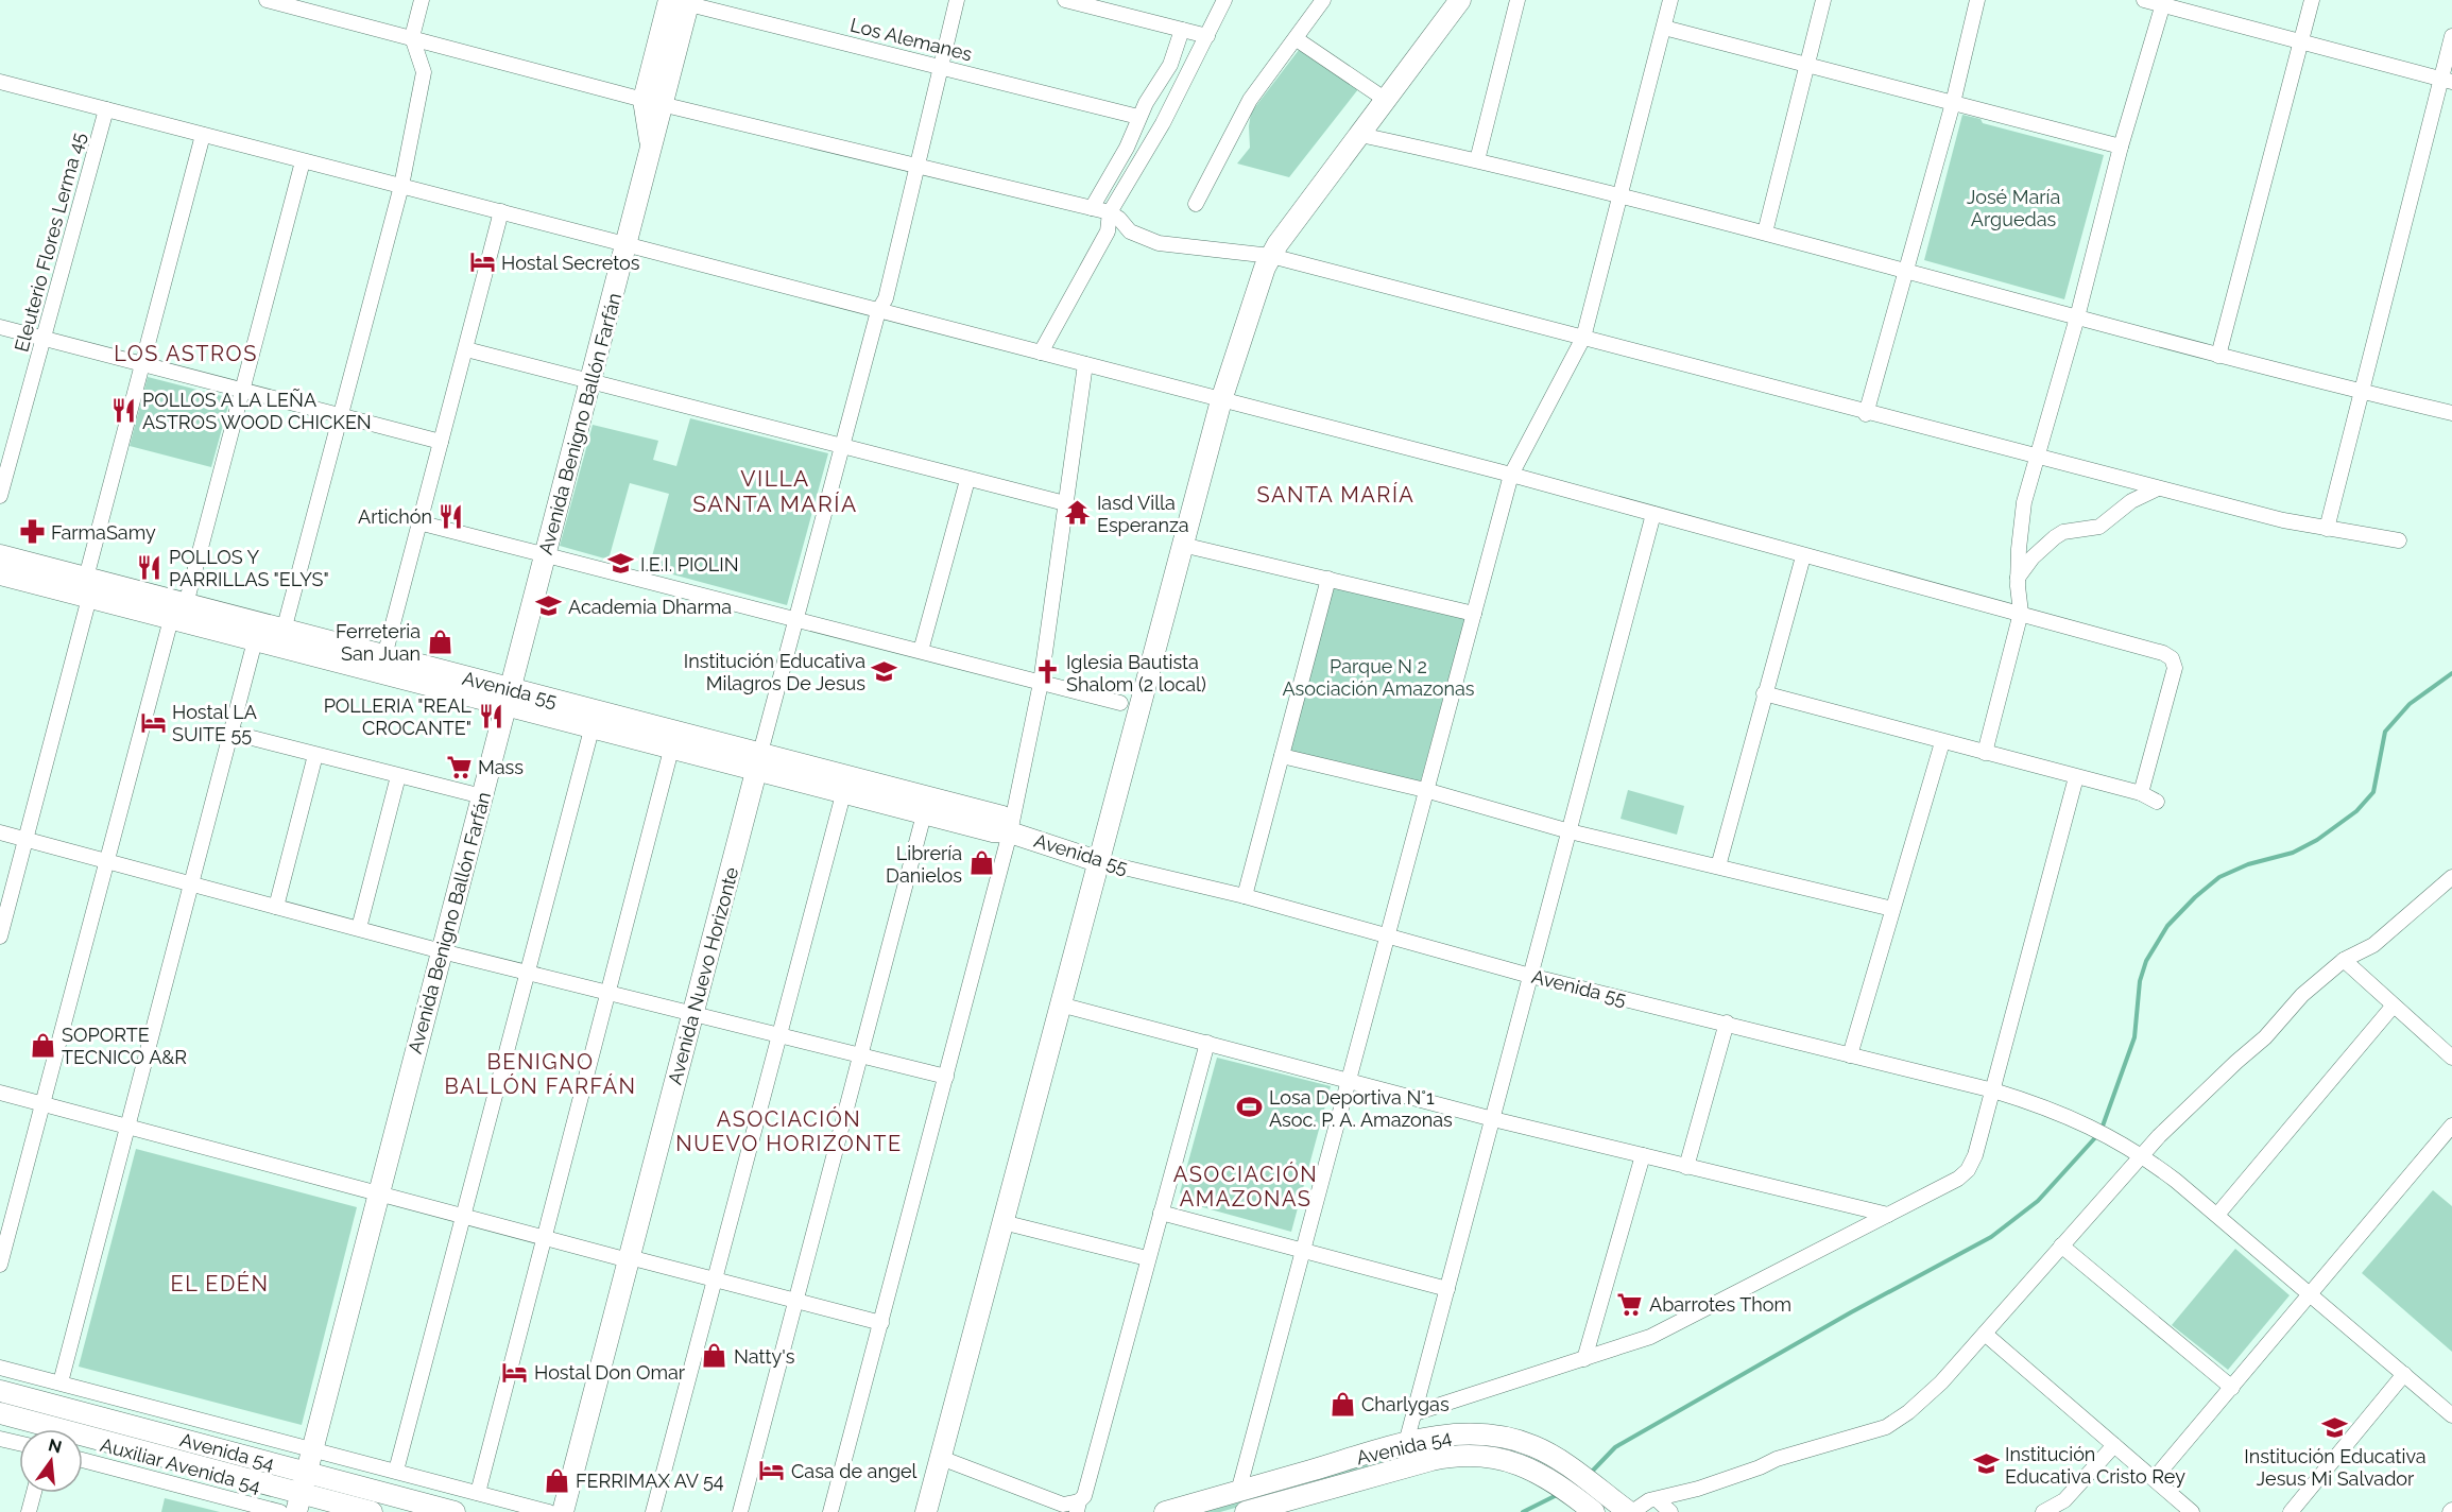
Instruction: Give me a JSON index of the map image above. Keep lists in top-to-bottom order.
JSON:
{
  "streets": {
    "street": [
      "Los Alemanes",
      "Eleuterio Flores Lerma 45",
      "Avenida Benigno Ballón Farfán",
      "Avenida 55",
      "Avenida Nuevo Horizonte",
      "Avenida 54",
      "Auxiliar Avenida 54"
    ]
  },
  "crossings": [
    ["Los Alemanes", "Avenida Benigno Ballón Farfán"],
    ["Avenida Benigno Ballón Farfán", "Avenida 55"],
    ["Avenida Benigno Ballón Farfán", "Avenida 54"],
    ["Avenida 55", "Avenida Nuevo Horizonte"]
  ],
  "districts": [
    "LOS ASTROS",
    "VILLA SANTA MARÍA",
    "SANTA MARÍA",
    "BENIGNO BALLÓN FARFÁN",
    "ASOCIACIÓN NUEVO HORIZONTE",
    "ASOCIACIÓN AMAZONAS",
    "EL EDÉN"
  ],
  "parks": ["José María Arguedas", "Parque N 2 Asociación Amazonas"],
  "places": {
    "hotel": [
      "Hostal Secretos",
      "Hostal LA SUITE 55",
      "Hostal Don Omar",
      "Casa de angel"
    ],
    "restaurant": [
      "POLLOS A LA LEÑA ASTROS WOOD CHICKEN",
      "Artichón",
      "POLLOS Y PARRILLAS \"ELYS\"",
      "POLLERIA \"REAL CROCANTE\""
    ],
    "temple": ["Iasd Villa Esperanza"],
    "pharmacy": ["FarmaSamy"],
    "school or university": [
      "I.E.I. PIOLIN",
      "Academia Dharma",
      "Institución Educativa Milagros De Jesus",
      "Institución Educativa Jesus Mi Salvador",
      "Institución Educativa Cristo Rey"
    ],
    "shop": [
      "Ferreteria San Juan",
      "Librería Danielos",
      "SOPORTE TECNICO A&R",
      "Natty's",
      "Charlygas",
      "FERRIMAX AV 54"
    ],
    "church": ["Iglesia Bautista Shalom (2 local)"],
    "supermarket": ["Mass", "Abarrotes Thom"],
    "sports": ["Losa Deportiva N°1 Asoc. P. A. Amazonas"]
  },
  "north": "top"
}
